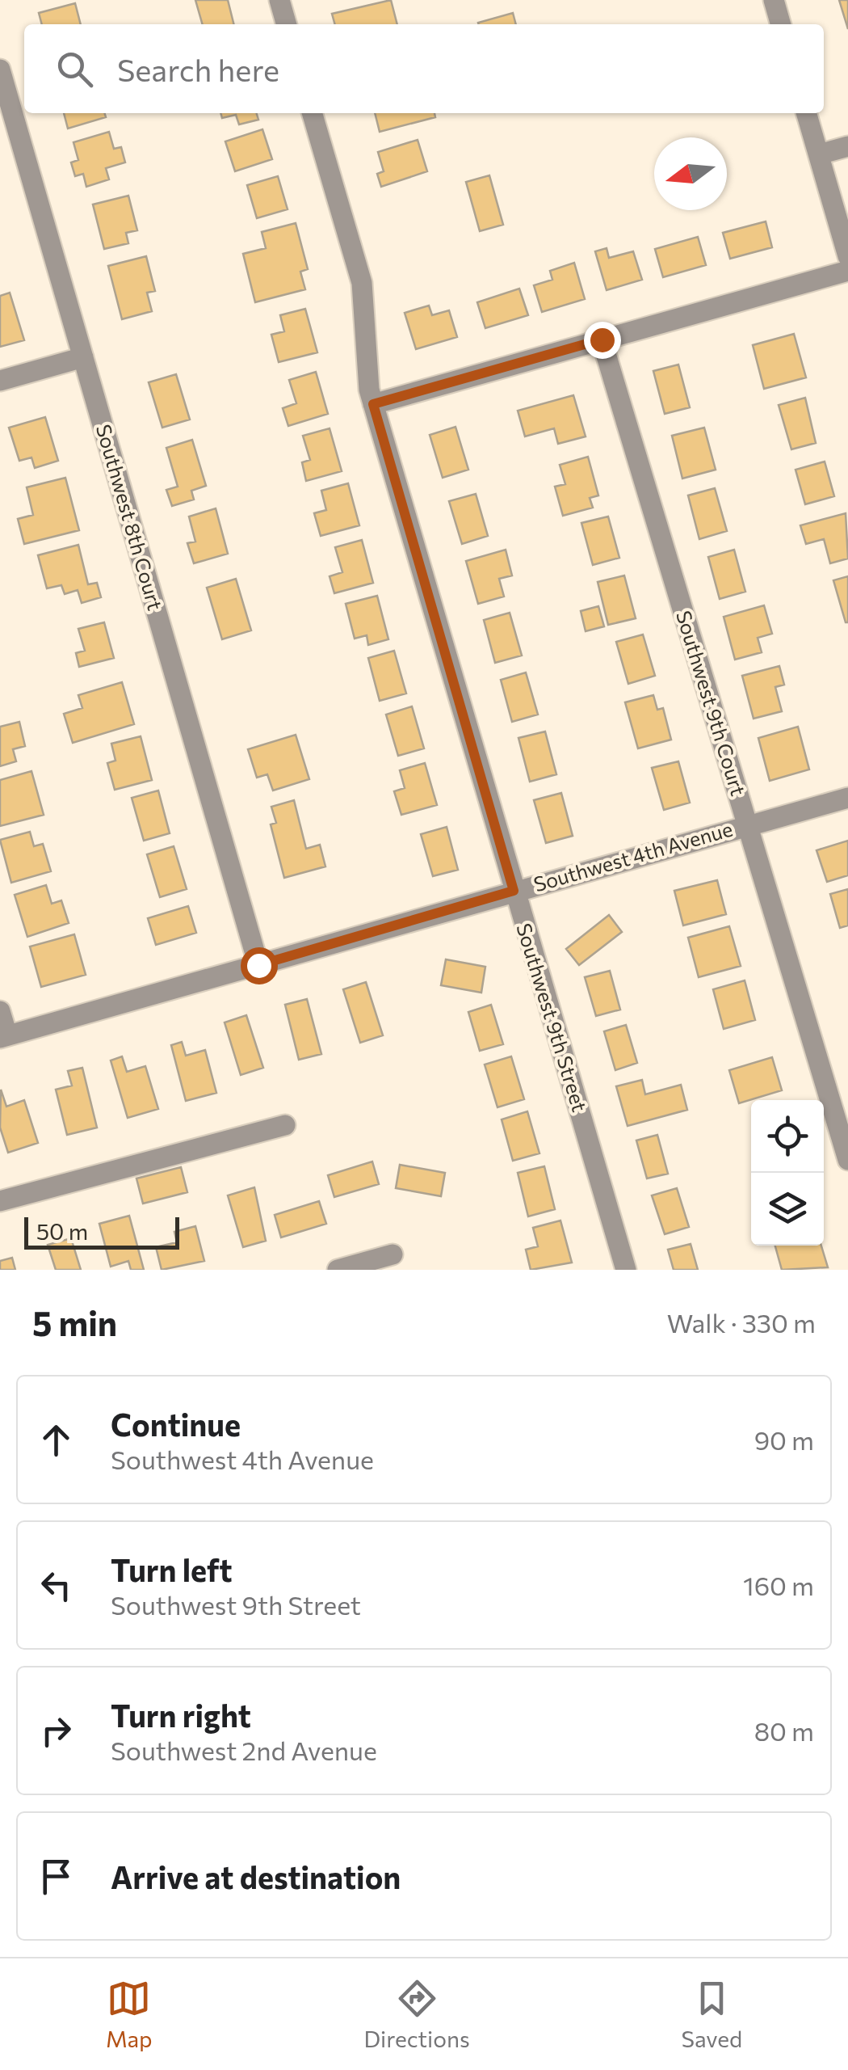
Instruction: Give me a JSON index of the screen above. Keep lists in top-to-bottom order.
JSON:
{
  "streets": {
    "street": [
      "Southwest 8th Court",
      "Southwest 9th Court",
      "Southwest 4th Avenue",
      "Southwest 9th Street"
    ]
  },
  "crossings": [
    ["Southwest 8th Court", "Southwest 4th Avenue"],
    ["Southwest 9th Court", "Southwest 4th Avenue"],
    ["Southwest 4th Avenue", "Southwest 9th Street"]
  ],
  "scale_bar": "50 m",
  "north": "left",
  "page": {
    "search": "Search here",
    "scale": "50 m",
    "heading": ["5 min", "Walk · 330 m"],
    "list": [
      ["Continue", "Southwest 4th Avenue", "90 m"],
      ["Turn left", "Southwest 9th Street", "160 m"],
      ["Turn right", "Southwest 2nd Avenue", "80 m"],
      "Arrive at destination"
    ],
    "nav": ["Map", "Directions", "Saved"]
  }
}
